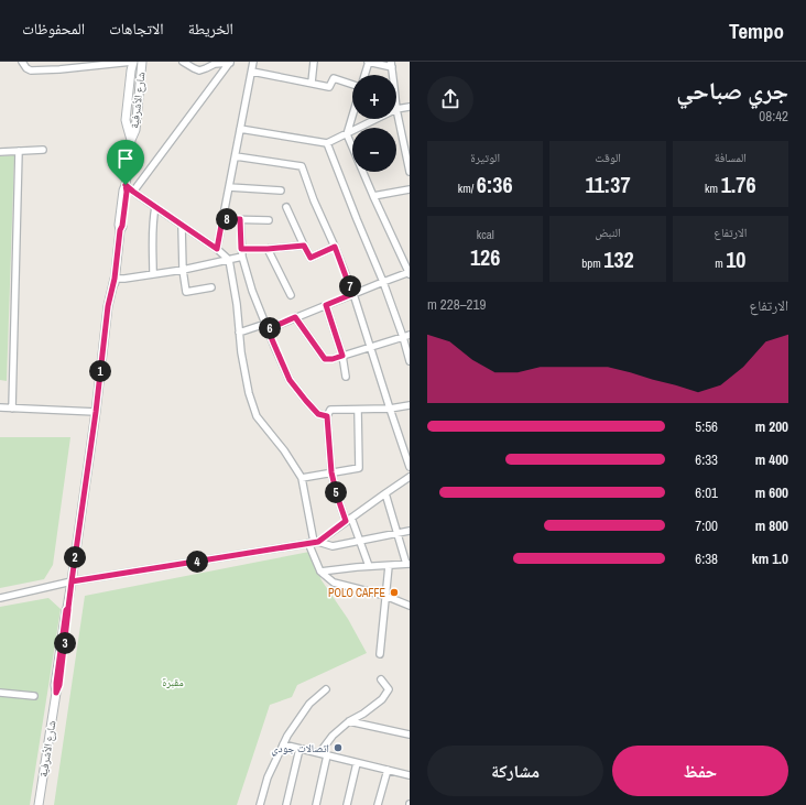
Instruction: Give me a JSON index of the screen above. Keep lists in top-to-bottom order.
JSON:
{
  "streets": {
    "street": ["شارع الأشرفية"]
  },
  "parks": ["مقبرة"],
  "places": ["POLO CAFFE", "اتصالات جودي"],
  "page": {
    "header": "Tempo",
    "nav": ["الخريطة", "الاتجاهات", "المحفوظات"],
    "heading": ["جري صباحي", "08:42"],
    "map_buttons": ["+", "−"],
    "stats": [
      ["المسافة", "1.76 km"],
      ["الوقت", "11:37"],
      ["الوتيرة", "6:36 /km"],
      ["الارتفاع", "10 m"],
      ["النبض", "132 bpm"],
      ["kcal", "126"]
    ],
    "pins": [
      "8",
      "7",
      "6",
      "1",
      "5",
      "2",
      "4",
      "3"
    ],
    "chart": ["الارتفاع", "219–228 m"],
    "list": [
      {
        "name": "200 m",
        "note": "5:56"
      },
      {
        "name": "400 m",
        "note": "6:33"
      },
      {
        "name": "600 m",
        "note": "6:01"
      },
      {
        "name": "800 m",
        "note": "7:00"
      },
      {
        "name": "1.0 km",
        "note": "6:38"
      }
    ],
    "buttons": ["حفظ", "مشاركة"]
  }
}
